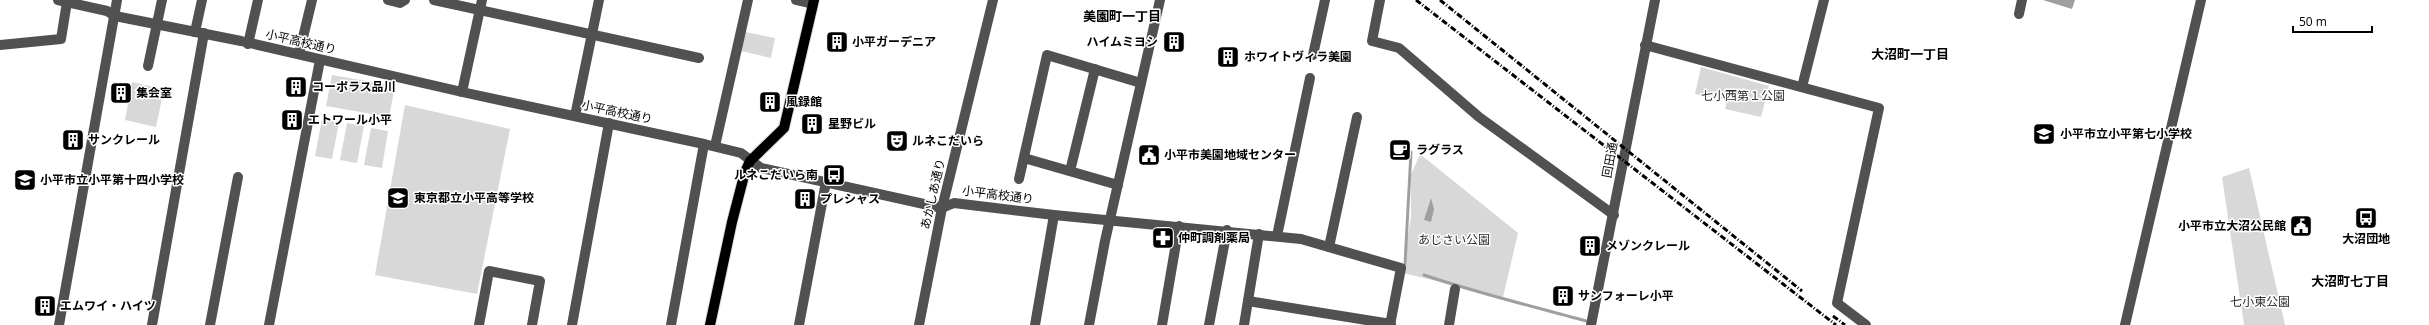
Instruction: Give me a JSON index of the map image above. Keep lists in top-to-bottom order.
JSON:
{
  "streets": {
    "street": ["小平高校通り", "回田通", "あかしあ通り"]
  },
  "crossings": [
    ["小平高校通り", "あかしあ通り"]
  ],
  "districts": ["美園町一丁目", "大沼町一丁目", "大沼町七丁目"],
  "parks": ["七小西第１公園", "あじさい公園", "七小東公園"],
  "places": {
    "building": [
      "小平ガーデニア",
      "ハイムミヨシ",
      "ホワイトヴィラ美園",
      "コーポラス品川",
      "集会室",
      "風録館",
      "エトワール小平",
      "星野ビル",
      "サンクレール",
      "プレシャス",
      "メゾンクレール",
      "サンフォーレ小平",
      "エムワイ・ハイツ"
    ],
    "school or university": ["小平市立小平第七小学校", "小平市立小平第十四小学校", "東京都立小平高等学校"],
    "theatre": ["ルネこだいら"],
    "cafe": ["ラグラス"],
    "public building": ["小平市美園地域センター", "小平市立大沼公民館"],
    "bus stop": ["ルネこだいら南", "大沼団地"],
    "pharmacy": ["仲町調剤薬局"]
  },
  "scale_bar": "50 m"
}
